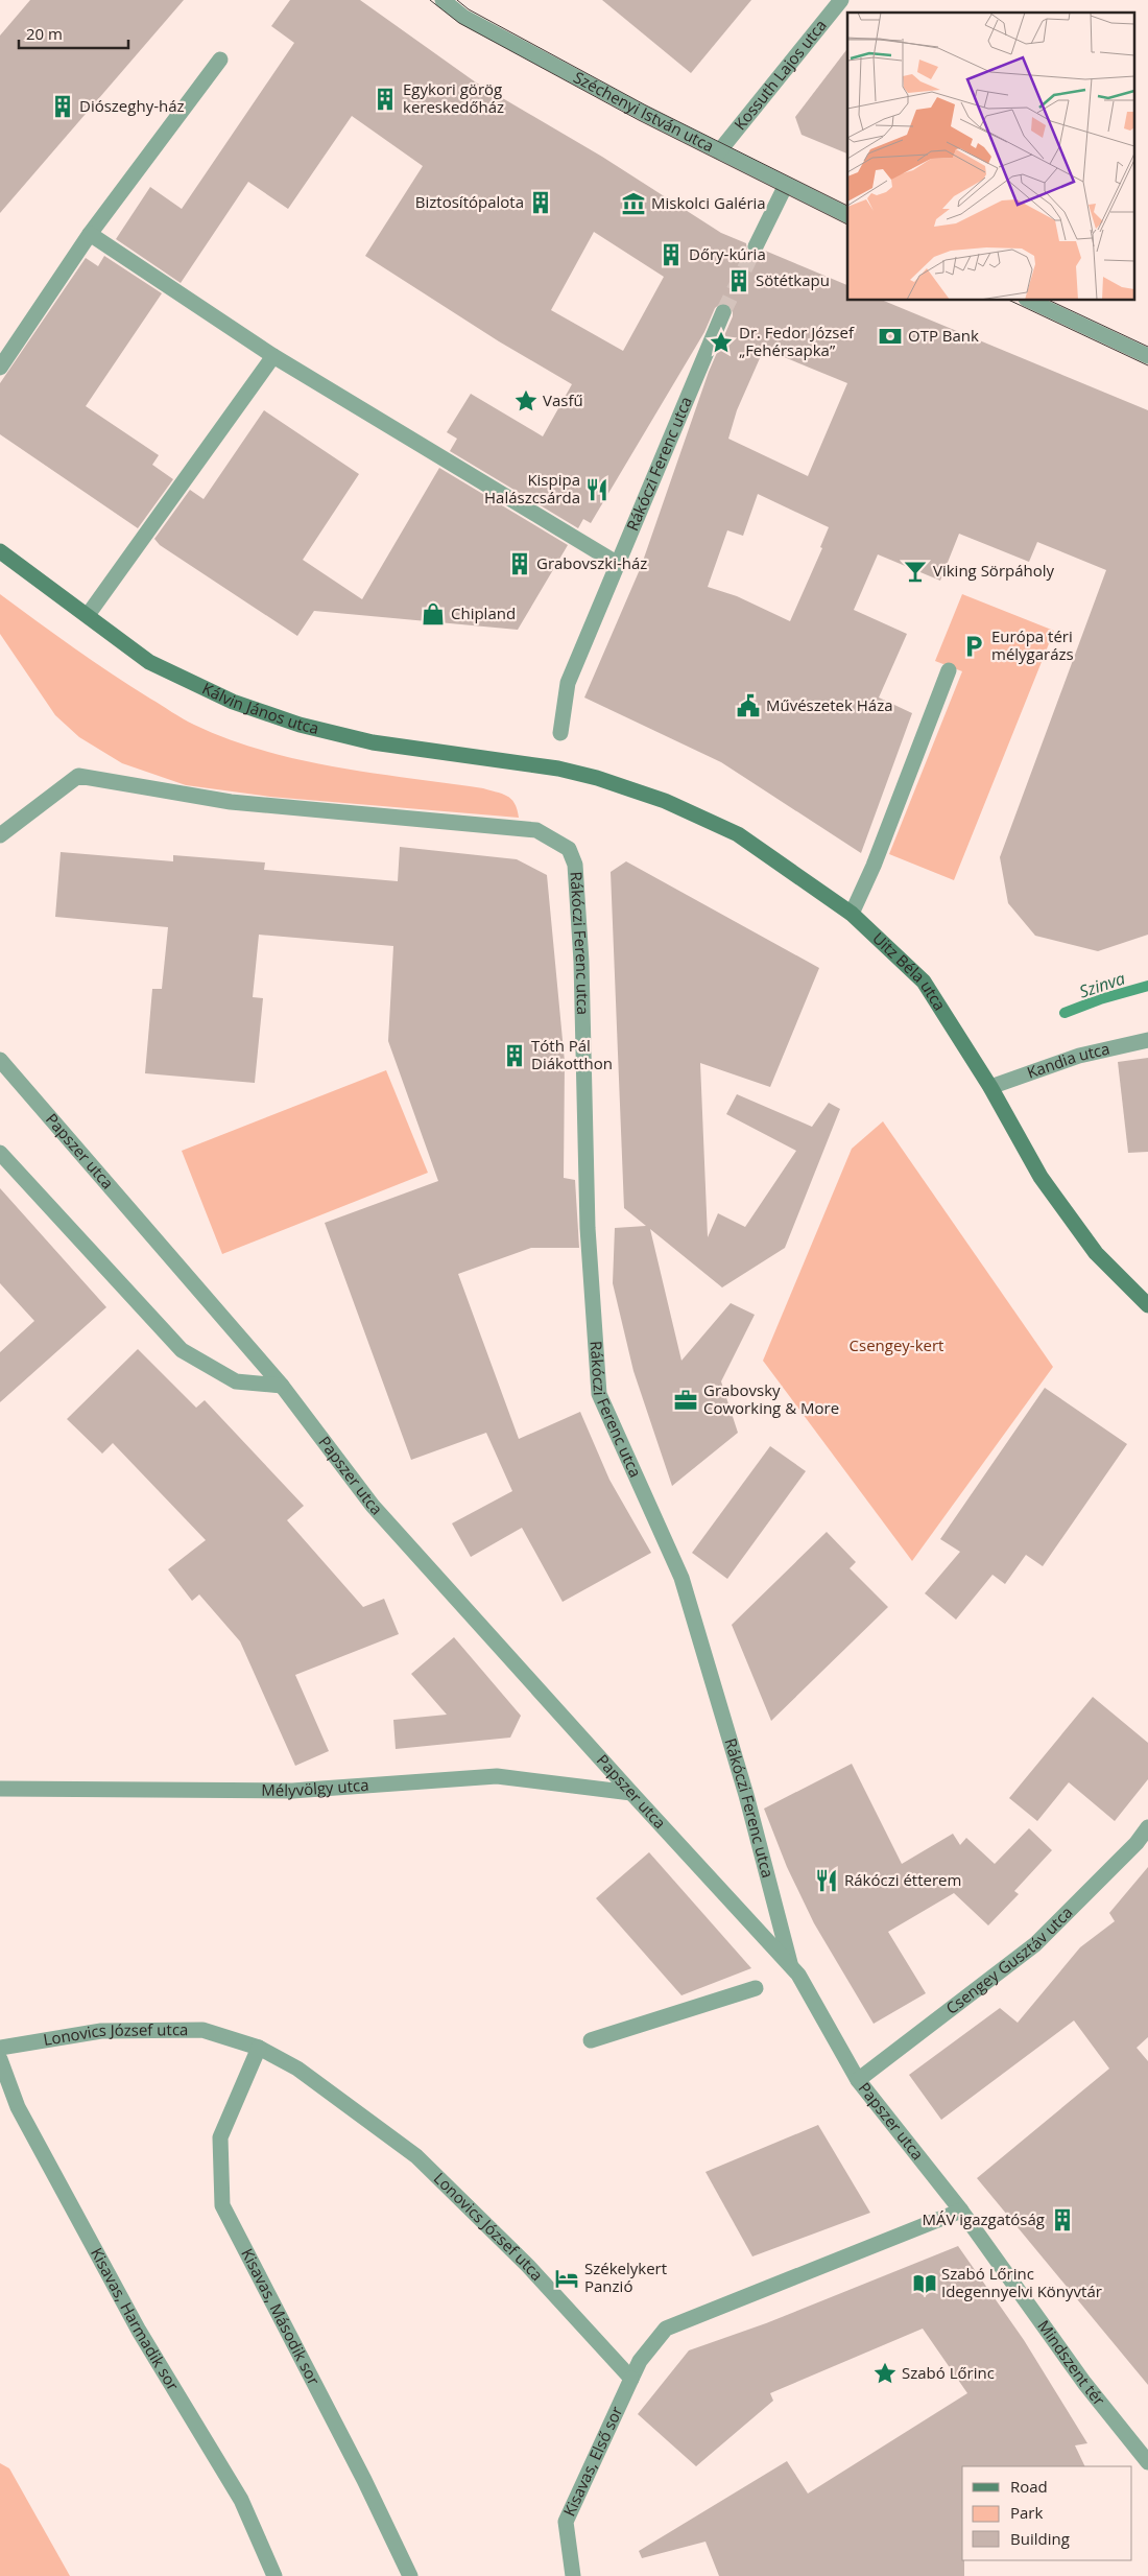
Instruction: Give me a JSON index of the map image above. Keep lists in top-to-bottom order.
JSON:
{
  "streets": {
    "street": [
      "Kossuth Lajos utca",
      "Széchenyi István utca",
      "Rákóczi Ferenc utca",
      "Kálvin János utca",
      "Uitz Béla utca",
      "Kandia utca",
      "Papszer utca",
      "Mélyvölgy utca",
      "Csengey Gusztáv utca",
      "Lonovics József utca",
      "Kisavas, Második sor",
      "Kisavas, Harmadik sor",
      "Mindszent tér",
      "Kisavas, Első sor"
    ]
  },
  "crossings": [
    ["Kossuth Lajos utca", "Széchenyi István utca"],
    ["Rákóczi Ferenc utca", "Papszer utca"],
    ["Kálvin János utca", "Uitz Béla utca"],
    ["Uitz Béla utca", "Kandia utca"],
    ["Papszer utca", "Mélyvölgy utca"],
    ["Papszer utca", "Csengey Gusztáv utca"],
    ["Papszer utca", "Mindszent tér"],
    ["Lonovics József utca", "Kisavas, Második sor"],
    ["Lonovics József utca", "Kisavas, Első sor"]
  ],
  "water": ["Szinva"],
  "parks": ["Csengey-kert"],
  "places": {
    "building": [
      "Egykori görög kereskedőház",
      "Diószeghy-ház",
      "Biztosítópalota",
      "Dőry-kúria",
      "Sötétkapu",
      "Grabovszki-ház",
      "Tóth Pál Diákotthon",
      "MÁV igazgatóság"
    ],
    "museum": ["Miskolci Galéria"],
    "bank": ["OTP Bank"],
    "place": ["Dr. Fedor József „Fehérsapka”", "Vasfű", "Szabó Lőrinc"],
    "restaurant": ["Kispipa Halászcsárda", "Rákóczi étterem"],
    "bar": ["Viking Sörpáholy"],
    "shop": ["Chipland"],
    "parking": ["Európa téri mélygarázs"],
    "public building": ["Művészetek Háza"],
    "office": ["Grabovsky Coworking & More"],
    "hotel": ["Székelykert Panzió"],
    "library": ["Szabó Lőrinc Idegennyelvi Könyvtár"]
  },
  "legend": ["Road", "Park", "Building"],
  "scale_bar": "20 m"
}
